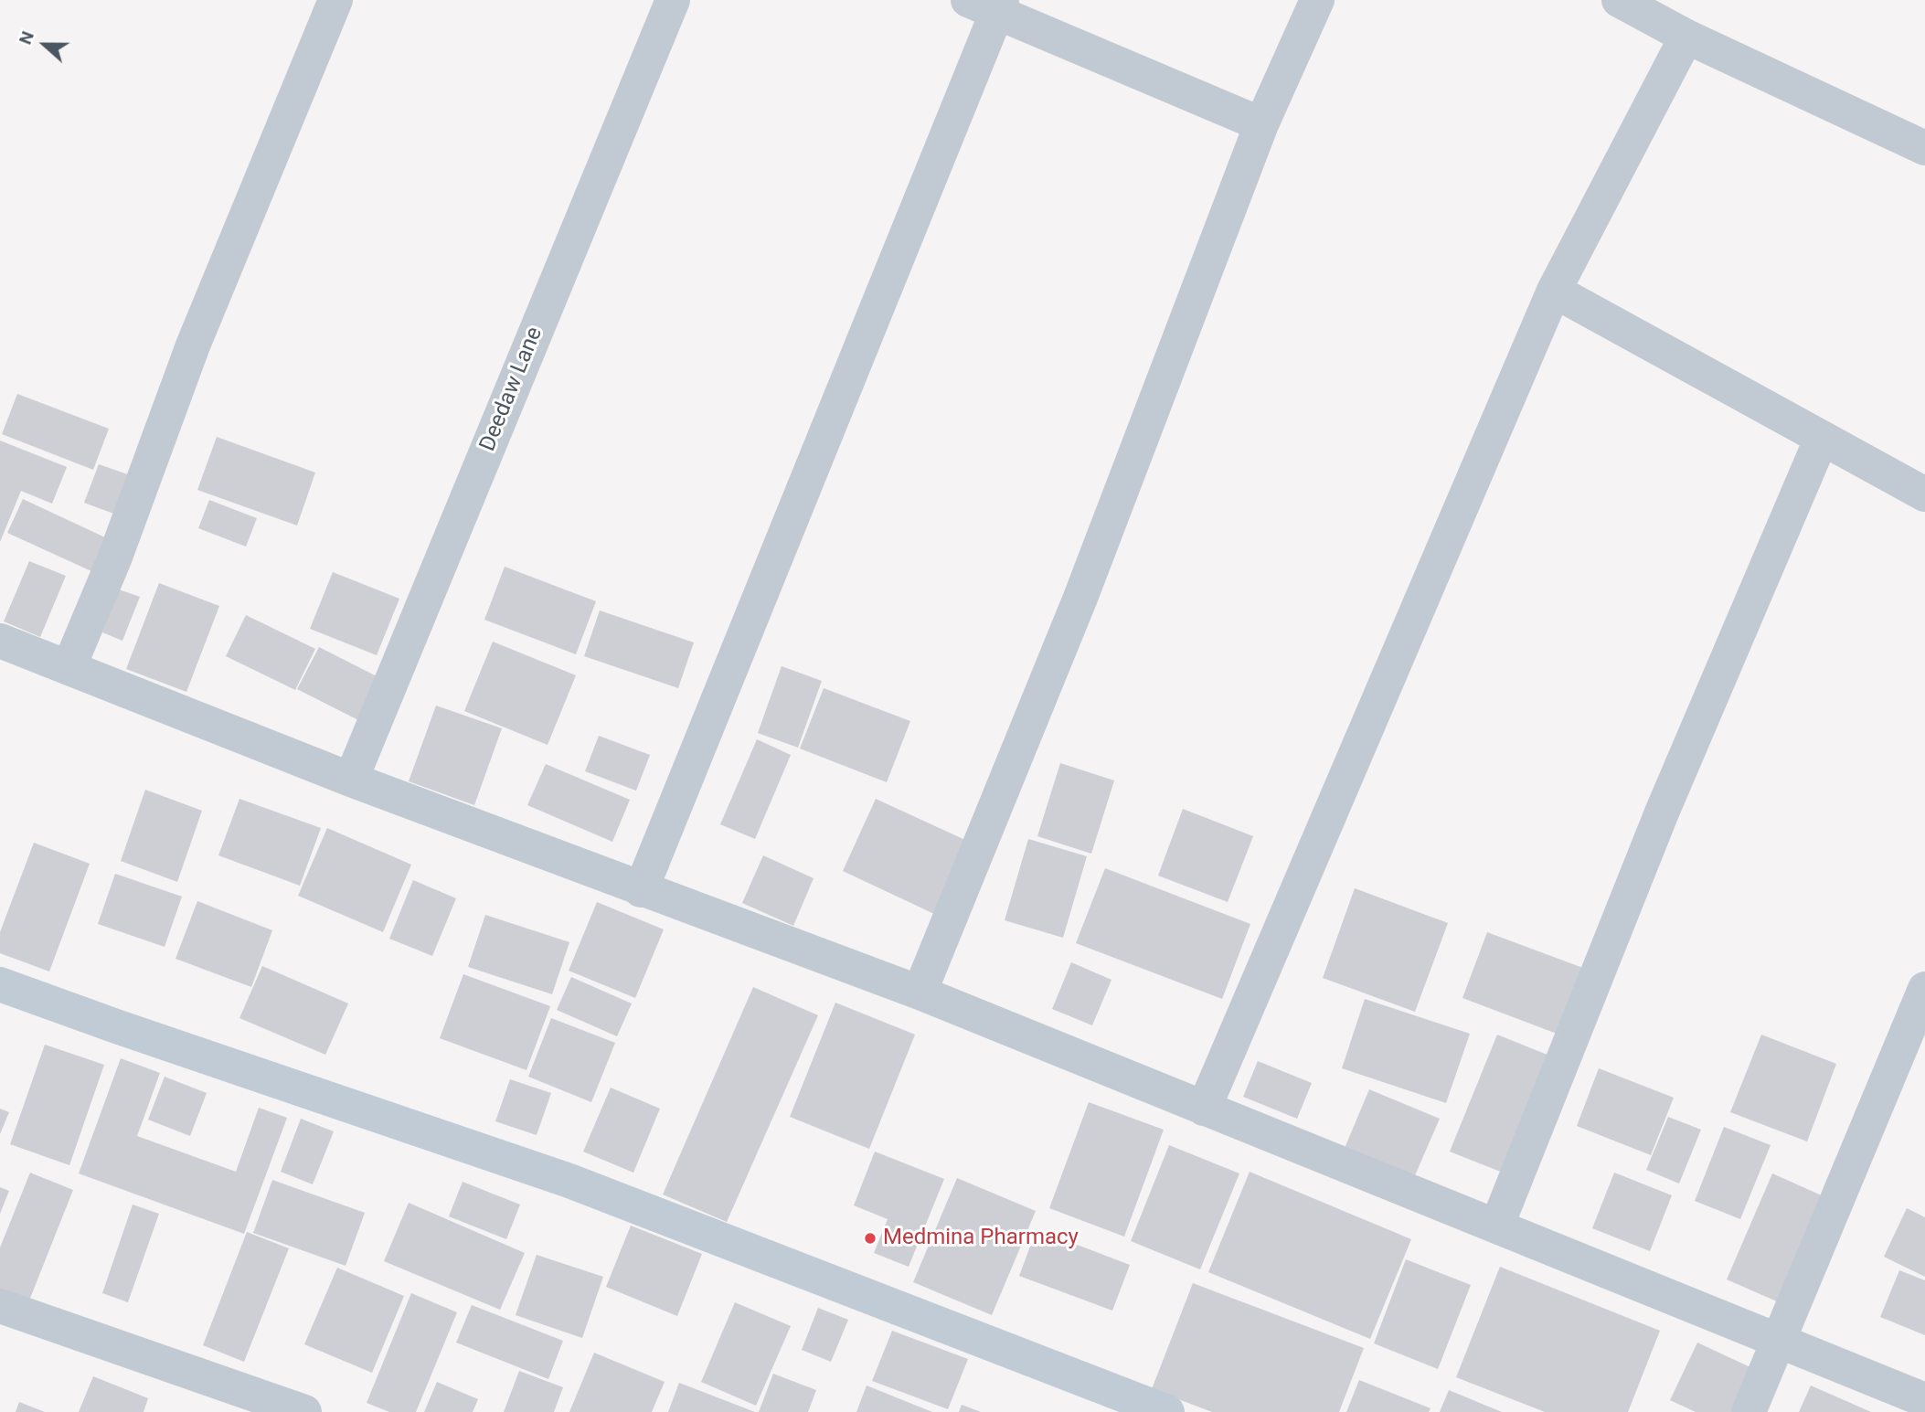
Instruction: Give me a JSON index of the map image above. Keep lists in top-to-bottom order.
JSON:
{
  "streets": {
    "street": ["Deedaw Lane"]
  },
  "places": ["Medmina Pharmacy"],
  "north": "left"
}
